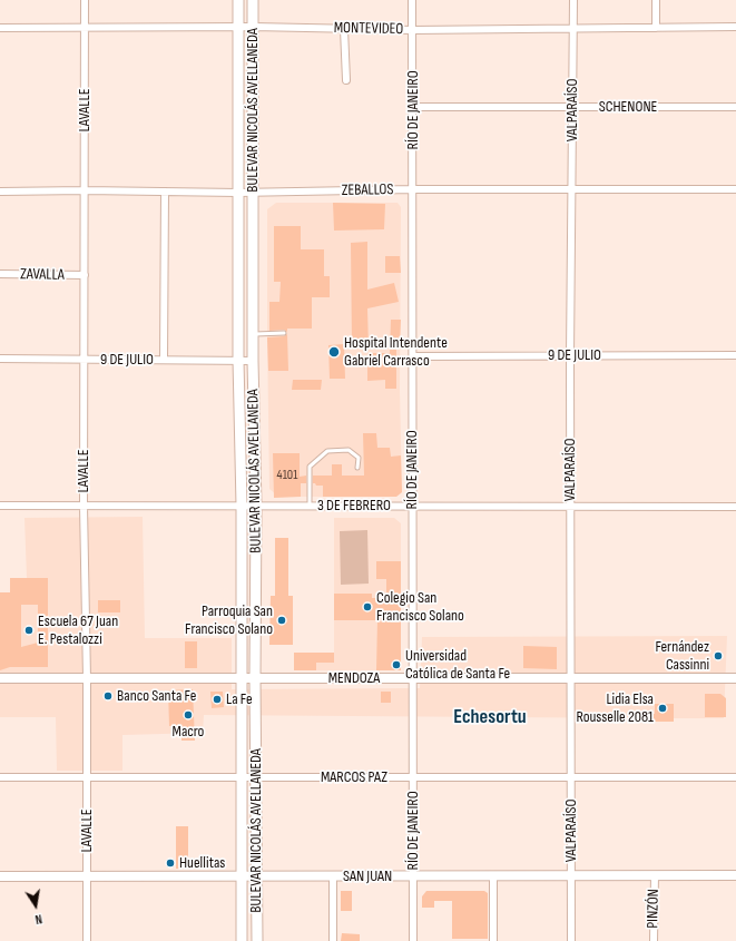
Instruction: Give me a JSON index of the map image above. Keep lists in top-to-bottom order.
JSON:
{
  "streets": {
    "main road": ["BULEVAR NICOLÁS AVELLANEDA", "MENDOZA", "SAN JUAN"],
    "street": [
      "MONTEVIDEO",
      "SCHENONE",
      "LAVALLE",
      "RÍO DE JANEIRO",
      "VALPARAÍSO",
      "ZEBALLOS",
      "ZAVALLA",
      "9 DE JULIO",
      "3 DE FEBRERO",
      "MARCOS PAZ",
      "PINZÓN"
    ]
  },
  "crossings": [
    ["MONTEVIDEO", "LAVALLE"],
    ["MONTEVIDEO", "BULEVAR NICOLÁS AVELLANEDA"],
    ["MONTEVIDEO", "RÍO DE JANEIRO"],
    ["MONTEVIDEO", "VALPARAÍSO"],
    ["SCHENONE", "RÍO DE JANEIRO"],
    ["SCHENONE", "VALPARAÍSO"],
    ["LAVALLE", "ZEBALLOS"],
    ["LAVALLE", "ZAVALLA"],
    ["LAVALLE", "9 DE JULIO"],
    ["LAVALLE", "3 DE FEBRERO"],
    ["LAVALLE", "MENDOZA"],
    ["LAVALLE", "MARCOS PAZ"],
    ["LAVALLE", "SAN JUAN"],
    ["BULEVAR NICOLÁS AVELLANEDA", "ZEBALLOS"],
    ["BULEVAR NICOLÁS AVELLANEDA", "9 DE JULIO"],
    ["BULEVAR NICOLÁS AVELLANEDA", "3 DE FEBRERO"],
    ["BULEVAR NICOLÁS AVELLANEDA", "MENDOZA"],
    ["BULEVAR NICOLÁS AVELLANEDA", "MARCOS PAZ"],
    ["BULEVAR NICOLÁS AVELLANEDA", "SAN JUAN"],
    ["RÍO DE JANEIRO", "ZEBALLOS"],
    ["RÍO DE JANEIRO", "9 DE JULIO"],
    ["RÍO DE JANEIRO", "3 DE FEBRERO"],
    ["RÍO DE JANEIRO", "MENDOZA"],
    ["RÍO DE JANEIRO", "MARCOS PAZ"],
    ["RÍO DE JANEIRO", "SAN JUAN"],
    ["VALPARAÍSO", "ZEBALLOS"],
    ["VALPARAÍSO", "9 DE JULIO"],
    ["VALPARAÍSO", "3 DE FEBRERO"],
    ["VALPARAÍSO", "MENDOZA"],
    ["VALPARAÍSO", "MARCOS PAZ"],
    ["VALPARAÍSO", "SAN JUAN"],
    ["SAN JUAN", "PINZÓN"]
  ],
  "districts": ["Echesortu"],
  "places": [
    "Hospital Intendente Gabriel Carrasco",
    "Colegio San Francisco Solano",
    "Parroquia San Francisco Solano",
    "Escuela 67 Juan E. Pestalozzi",
    "Fernández Cassinni",
    "Universidad Católica de Santa Fe",
    "Banco Santa Fe",
    "La Fe",
    "Lidia Elsa Rousselle 2081",
    "Macro",
    "Huellitas"
  ],
  "house_numbers": ["4101"],
  "north": "bottom"
}
